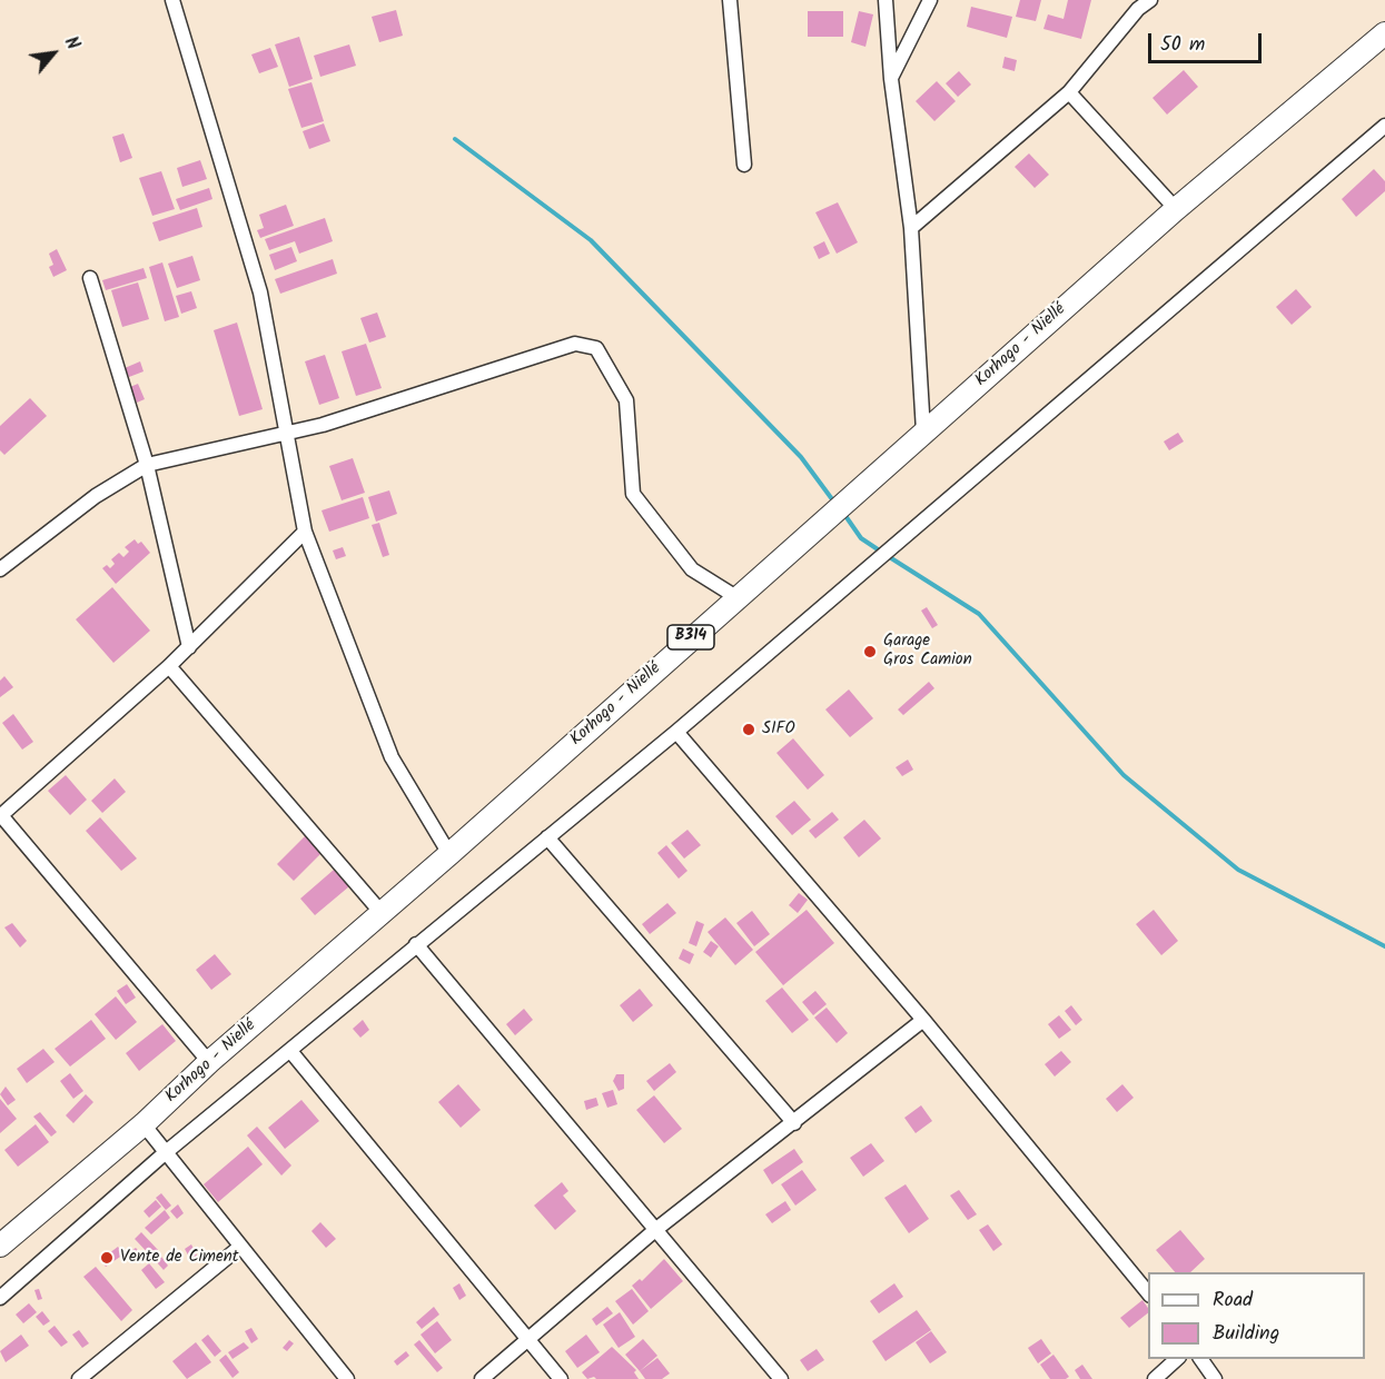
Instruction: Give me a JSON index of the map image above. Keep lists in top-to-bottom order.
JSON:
{
  "streets": {
    "main road": ["Korhogo - Niellé", "B314"]
  },
  "places": ["Garage Gros Camion", "SIFO", "Vente de Ciment"],
  "legend": ["Road", "Building"],
  "scale_bar": "50 m",
  "north": "top right"
}
